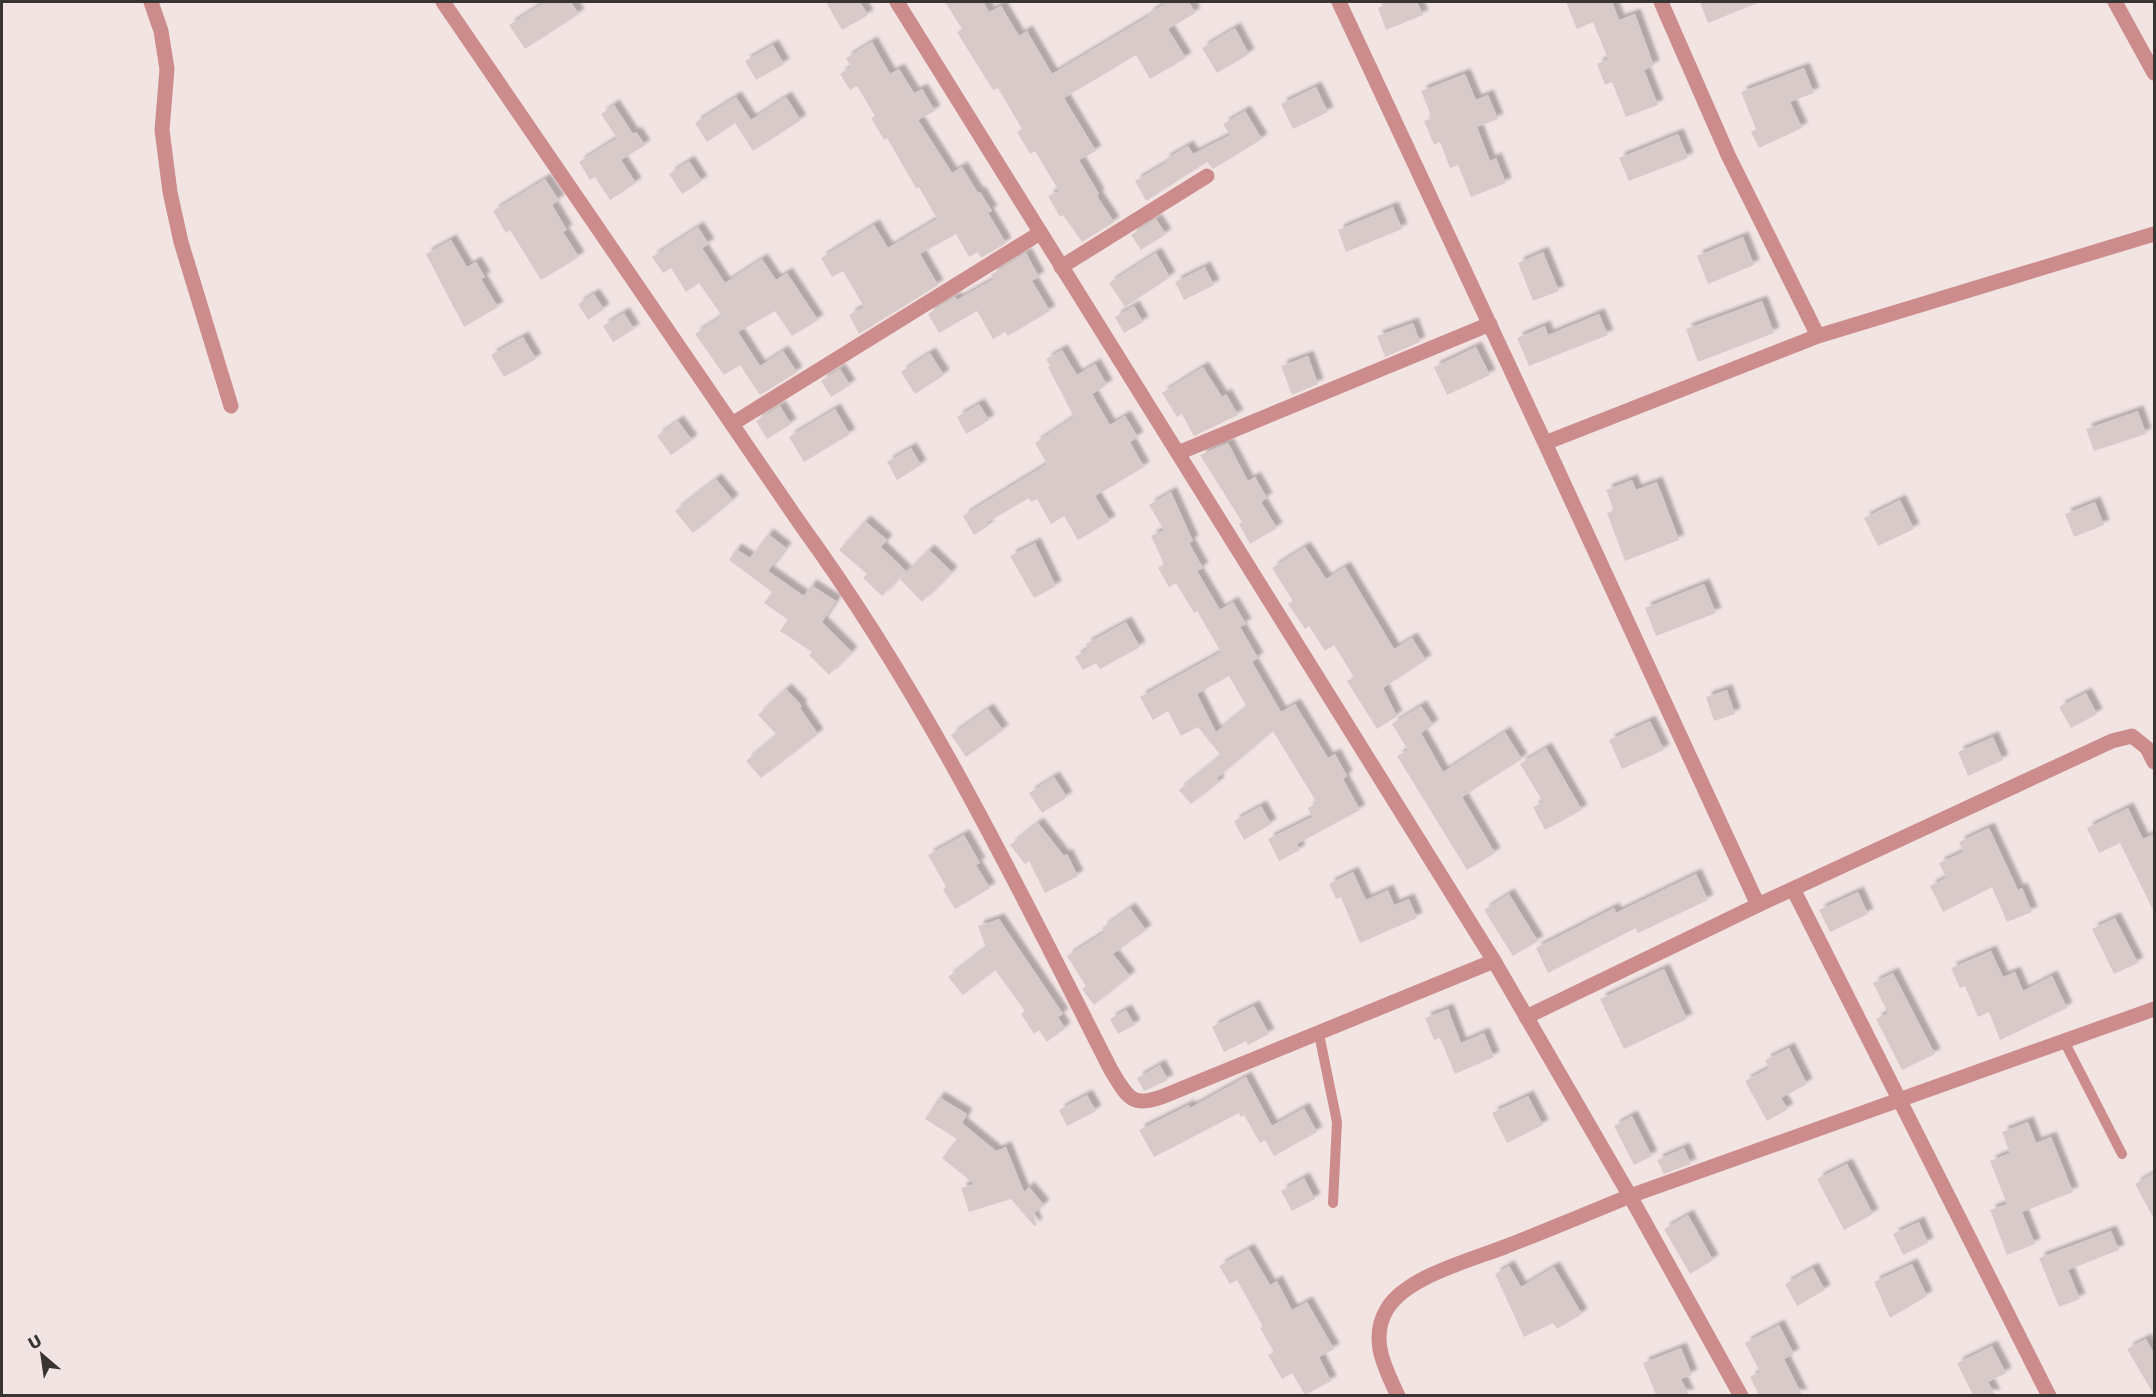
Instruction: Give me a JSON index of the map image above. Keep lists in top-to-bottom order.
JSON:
{
  "north": "top left"
}
